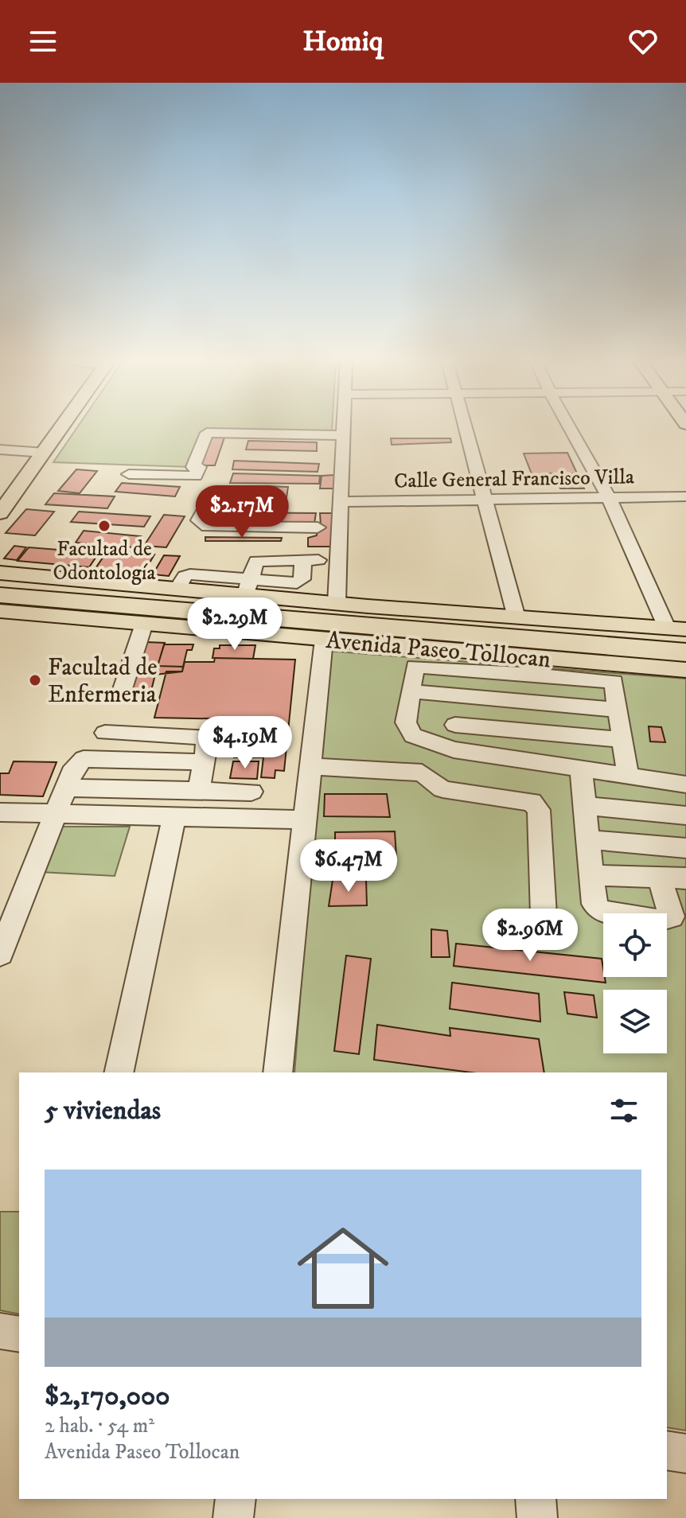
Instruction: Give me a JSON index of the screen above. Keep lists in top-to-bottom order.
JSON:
{
  "streets": {
    "highway": ["Avenida Paseo Tollocan"],
    "street": ["Calle General Francisco Villa"]
  },
  "places": ["Facultad de Odontología", "Facultad de Enfermeria"],
  "page": {
    "header": "Homiq",
    "price": [
      "$2.17M",
      "$2.29M",
      "$4.19M",
      "$6.47M",
      "$2.96M"
    ],
    "heading": "5 viviendas",
    "list": [
      {
        "name": "$2,170,000",
        "note": "2 hab. · 54 m² · Avenida Paseo Tollocan"
      }
    ]
  }
}
